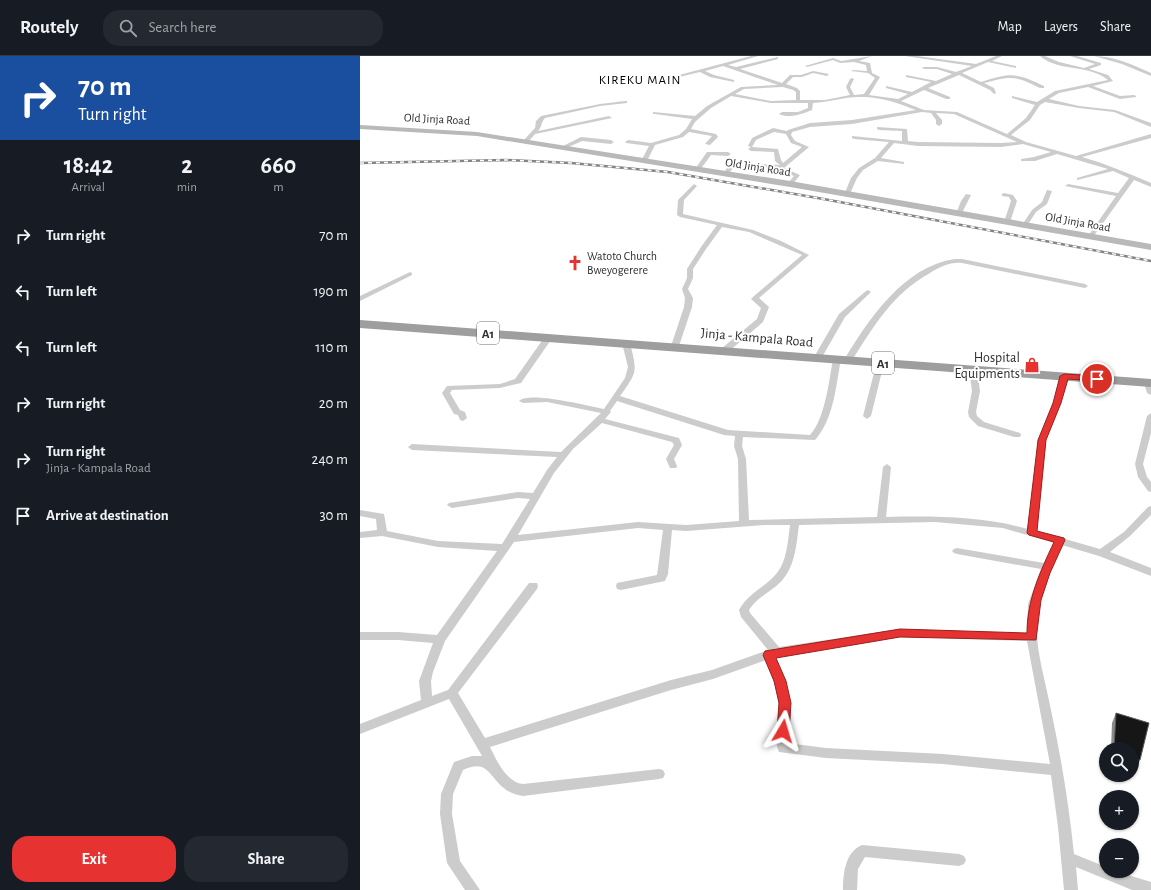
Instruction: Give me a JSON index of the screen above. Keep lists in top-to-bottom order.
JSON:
{
  "streets": {
    "highway": ["A1", "Jinja - Kampala Road"],
    "main road": ["Old Jinja Road"]
  },
  "districts": ["KIREKU MAIN"],
  "places": {
    "church": ["Watoto Church Bweyogerere"],
    "shop": ["Hospital Equipments"]
  },
  "page": {
    "header": "Routely",
    "search": "Search here",
    "nav": ["Map", "Layers", "Share"],
    "turn": ["70 m", "Turn right"],
    "eta": [
      "18:42",
      "Arrival",
      "2",
      "min",
      "660",
      "m"
    ],
    "list": [
      {
        "name": "Turn right",
        "value": "70 m"
      },
      {
        "name": "Turn left",
        "value": "190 m"
      },
      {
        "name": "Turn left",
        "value": "110 m"
      },
      {
        "name": "Turn right",
        "value": "20 m"
      },
      {
        "name": "Turn right",
        "note": "Jinja - Kampala Road",
        "value": "240 m"
      },
      {
        "name": "Arrive at destination",
        "value": "30 m"
      }
    ],
    "map_buttons": ["+", "−"],
    "buttons": ["Exit", "Share"]
  }
}
